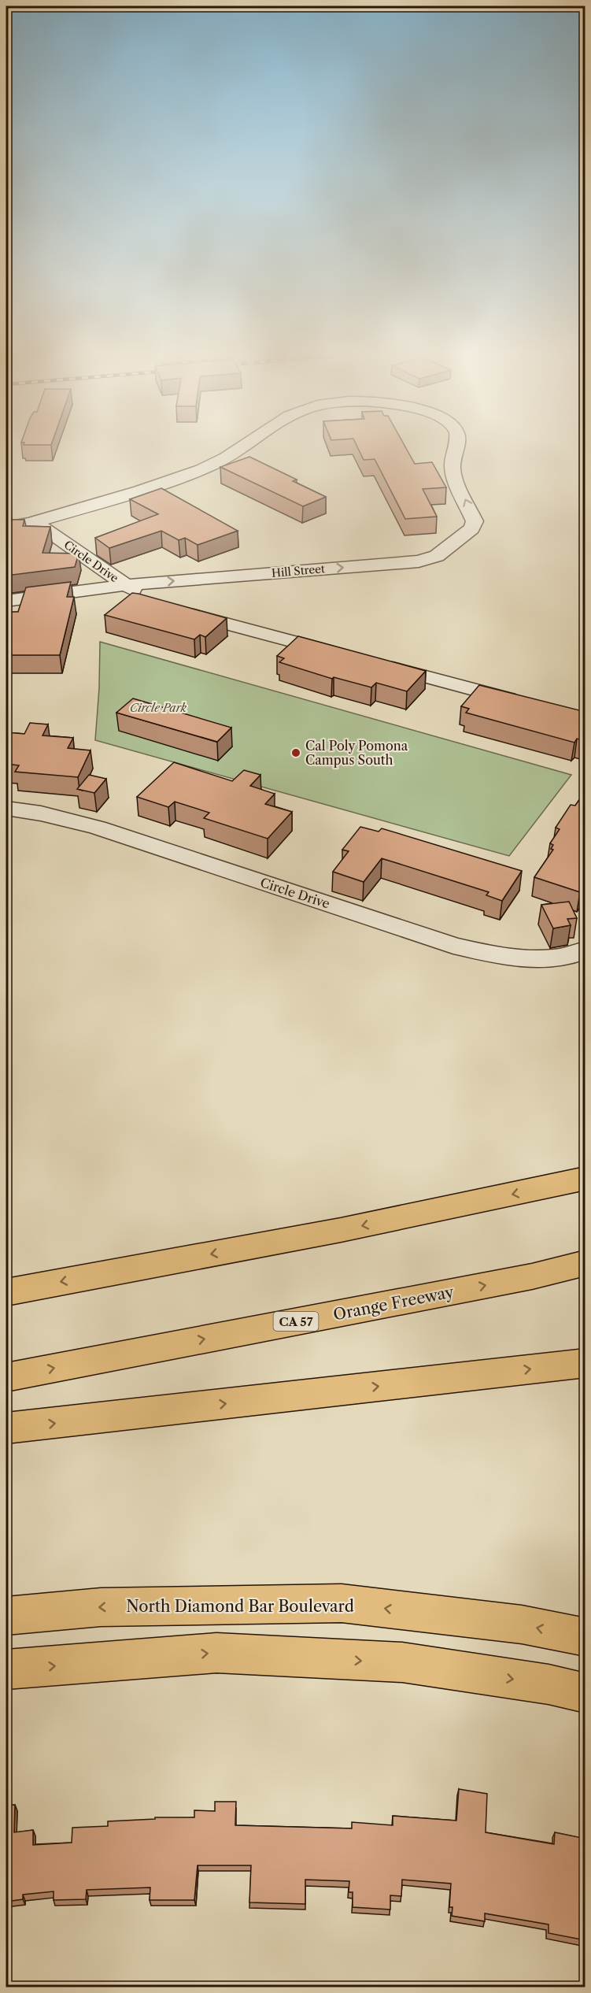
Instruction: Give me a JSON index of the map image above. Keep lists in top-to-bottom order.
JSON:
{
  "streets": {
    "main road": ["Orange Freeway", "CA 57", "North Diamond Bar Boulevard"],
    "street": ["Circle Drive", "Hill Street"]
  },
  "crossings": [
    ["Circle Drive", "Hill Street"]
  ],
  "parks": ["Circle Park"],
  "places": ["Cal Poly Pomona Campus South"]
}
